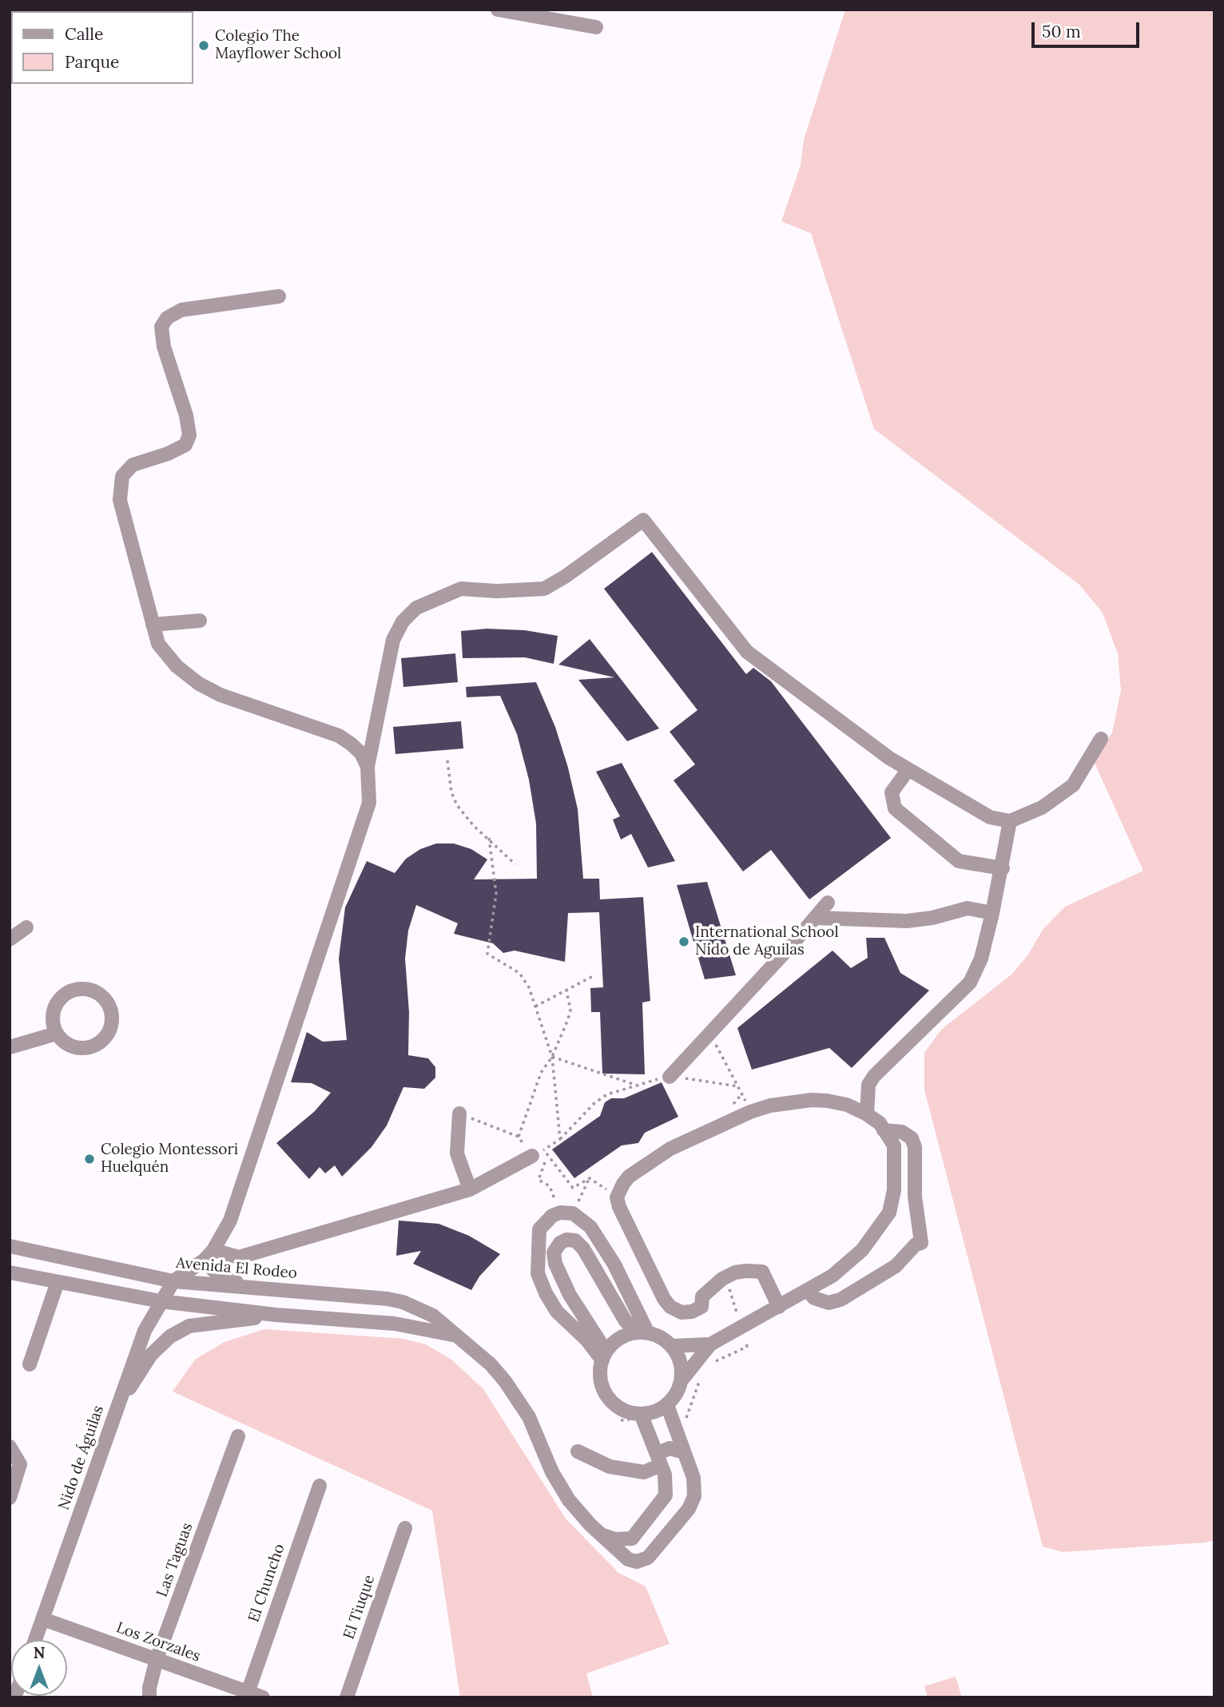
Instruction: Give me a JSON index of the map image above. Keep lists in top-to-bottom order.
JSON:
{
  "streets": {
    "street": [
      "Avenida El Rodeo",
      "Nido de Águilas",
      "Las Taguas",
      "El Chuncho",
      "El Tiuque",
      "Los Zorzales"
    ]
  },
  "crossings": [
    ["Avenida El Rodeo", "Nido de Águilas"],
    ["Nido de Águilas", "Los Zorzales"],
    ["Las Taguas", "Los Zorzales"],
    ["El Chuncho", "Los Zorzales"]
  ],
  "places": ["Colegio The Mayflower School", "International School Nido de Aguilas", "Colegio Montessori Huelquén"],
  "legend": ["Calle", "Parque"],
  "scale_bar": "50 m",
  "north": "top"
}
